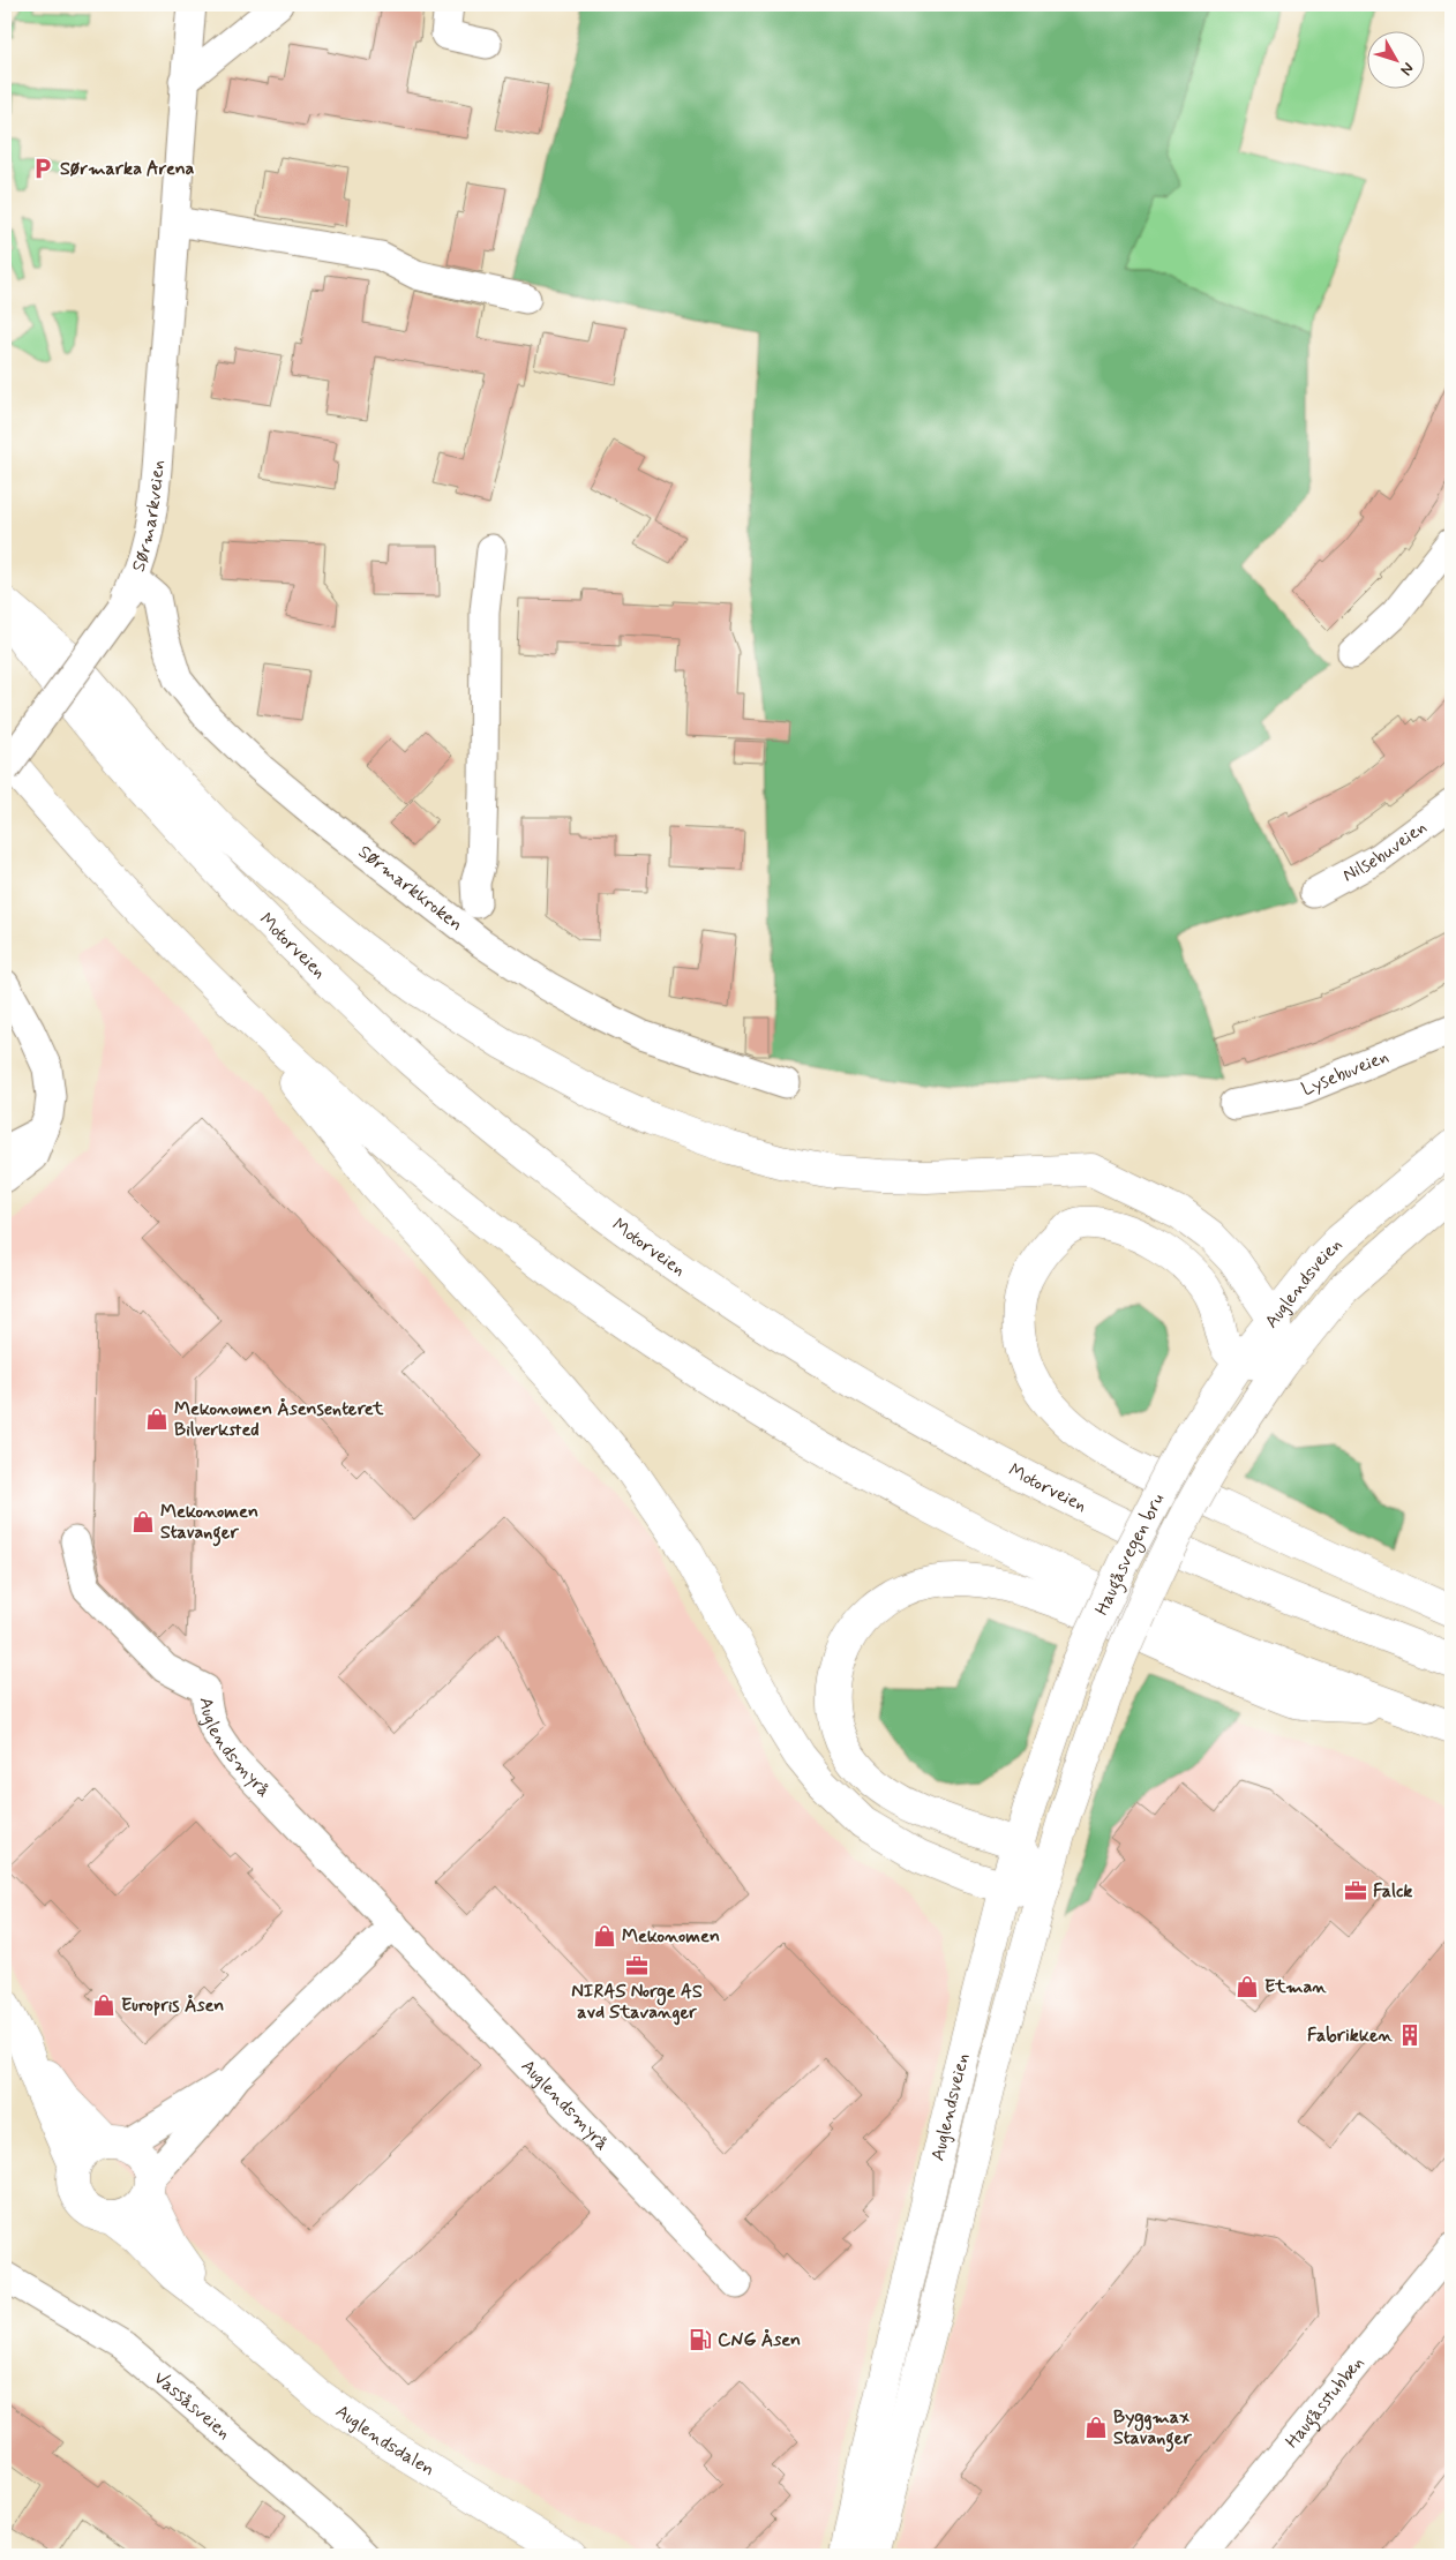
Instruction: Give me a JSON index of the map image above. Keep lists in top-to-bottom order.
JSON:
{
  "streets": {
    "main road": [
      "Motorveien",
      "Auglendsveien",
      "Haugåsvegen bru",
      "Auglendsdalen"
    ],
    "street": [
      "Sørmarkveien",
      "Nilsebuveien",
      "Sørmarkkroken",
      "Lysebuveien",
      "Auglendsmyrå",
      "Haugåsstubben",
      "Vassåsveien"
    ]
  },
  "crossings": [
    ["Sørmarkveien", "Sørmarkkroken"],
    ["Auglendsveien", "Haugåsvegen bru"]
  ],
  "places": {
    "parking": ["Sørmarka Arena"],
    "shop": [
      "Mekonomen Åsensenteret Bilverksted",
      "Mekonomen Stavanger",
      "Mekonomen",
      "Etman",
      "Europris Åsen",
      "Byggmax Stavanger"
    ],
    "office": ["Falck", "NIRAS Norge AS avd Stavanger"],
    "building": ["Fabrikken"],
    "fuel station": ["CNG Åsen"]
  },
  "north": "bottom right"
}
